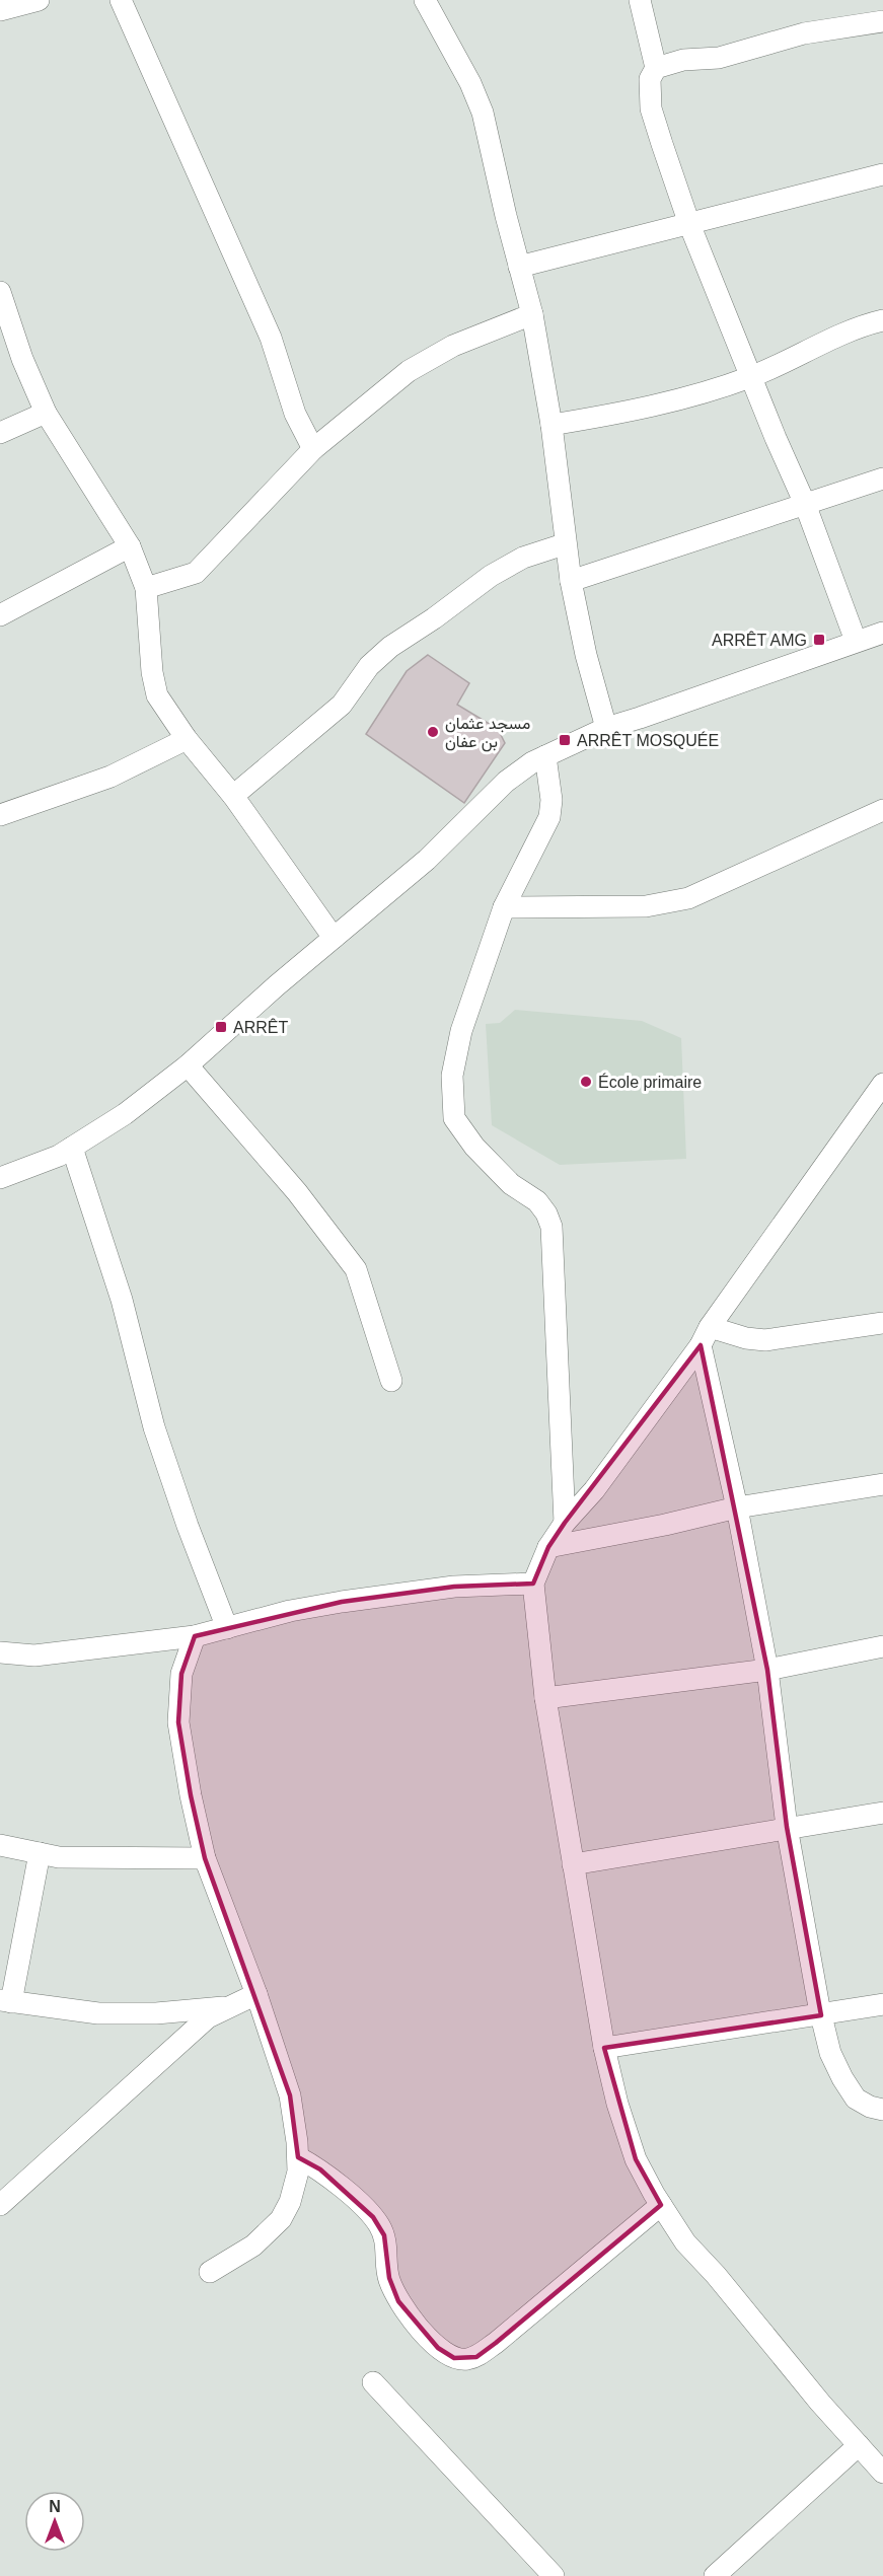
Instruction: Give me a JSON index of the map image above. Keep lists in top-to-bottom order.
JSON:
{
  "places": {
    "transit": ["ARRÊT AMG", "ARRÊT MOSQUÉE", "ARRÊT"],
    "other": ["مسجد عثمان بن عفان", "École primaire"]
  },
  "north": "top"
}
